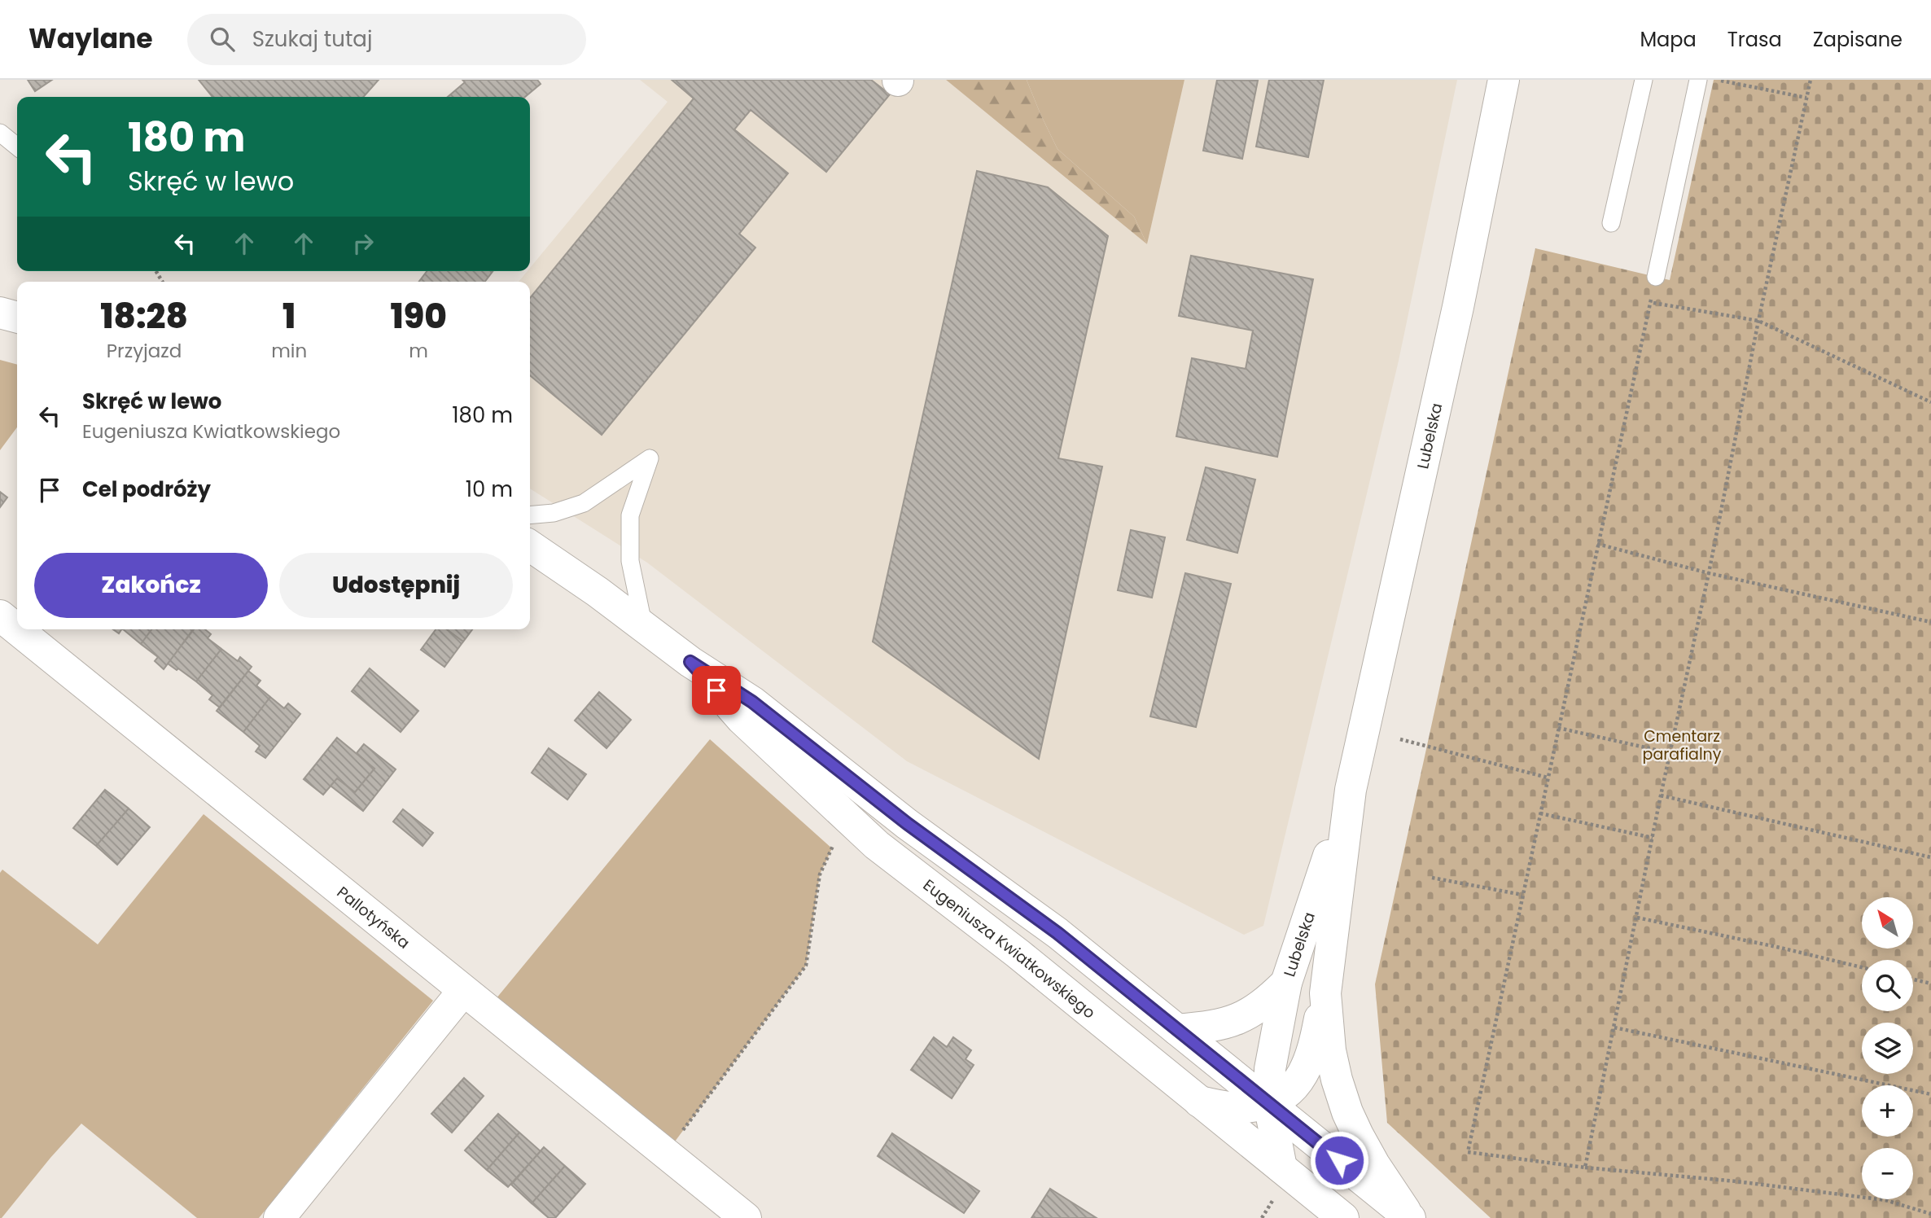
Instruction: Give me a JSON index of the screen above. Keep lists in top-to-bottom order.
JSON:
{
  "streets": {
    "main road": ["Lubelska", "Pallotyńska", "Eugeniusza Kwiatkowskiego"]
  },
  "crossings": [
    ["Lubelska", "Eugeniusza Kwiatkowskiego"]
  ],
  "parks": ["Cmentarz parafialny"],
  "north": "top left",
  "page": {
    "header": "Waylane",
    "search": "Szukaj tutaj",
    "nav": ["Mapa", "Trasa", "Zapisane"],
    "turn": ["180 m", "Skręć w lewo"],
    "eta": [
      "18:28",
      "Przyjazd",
      "1",
      "min",
      "190",
      "m"
    ],
    "list": [
      {
        "name": "Skręć w lewo",
        "note": "Eugeniusza Kwiatkowskiego",
        "value": "180 m"
      },
      {
        "name": "Cel podróży",
        "value": "10 m"
      }
    ],
    "buttons": ["Zakończ", "Udostępnij"],
    "map_buttons": ["+", "−"]
  }
}
